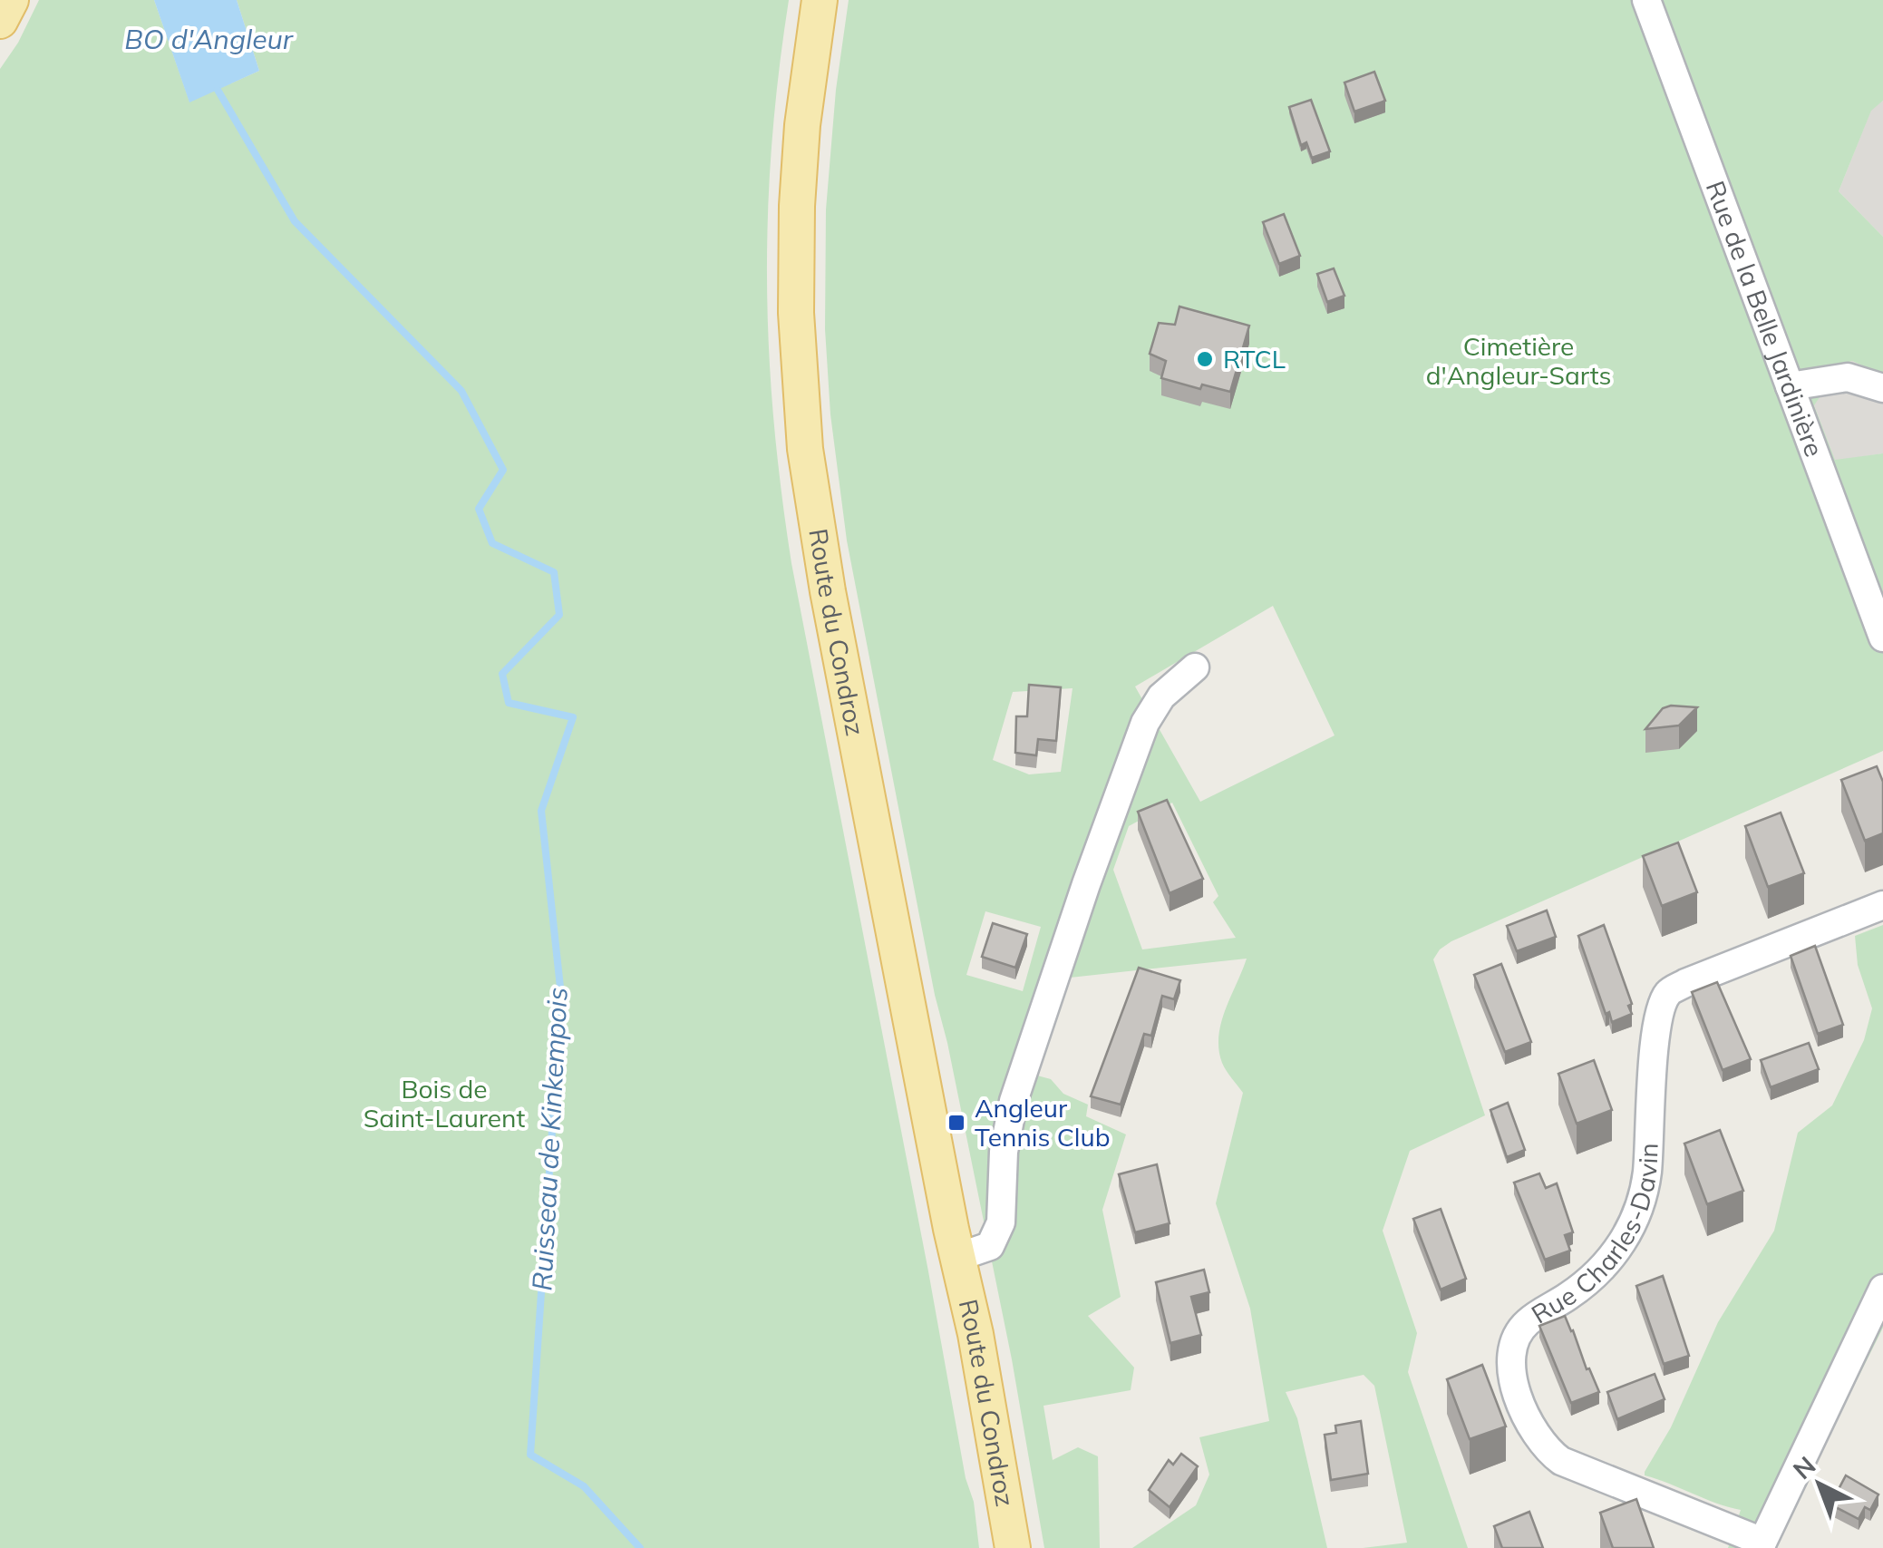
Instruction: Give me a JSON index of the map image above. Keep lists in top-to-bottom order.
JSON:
{
  "streets": {
    "main road": ["Route du Condroz"],
    "street": ["Rue de la Belle Jardinière", "Rue Charles-Davin"]
  },
  "water": ["BO d'Angleur", "Ruisseau de Kinkempois"],
  "parks": ["Cimetière d'Angleur-Sarts", "Bois de Saint-Laurent"],
  "places": {
    "other": ["RTCL"],
    "transit": ["Angleur Tennis Club"]
  },
  "north": "top left"
}
